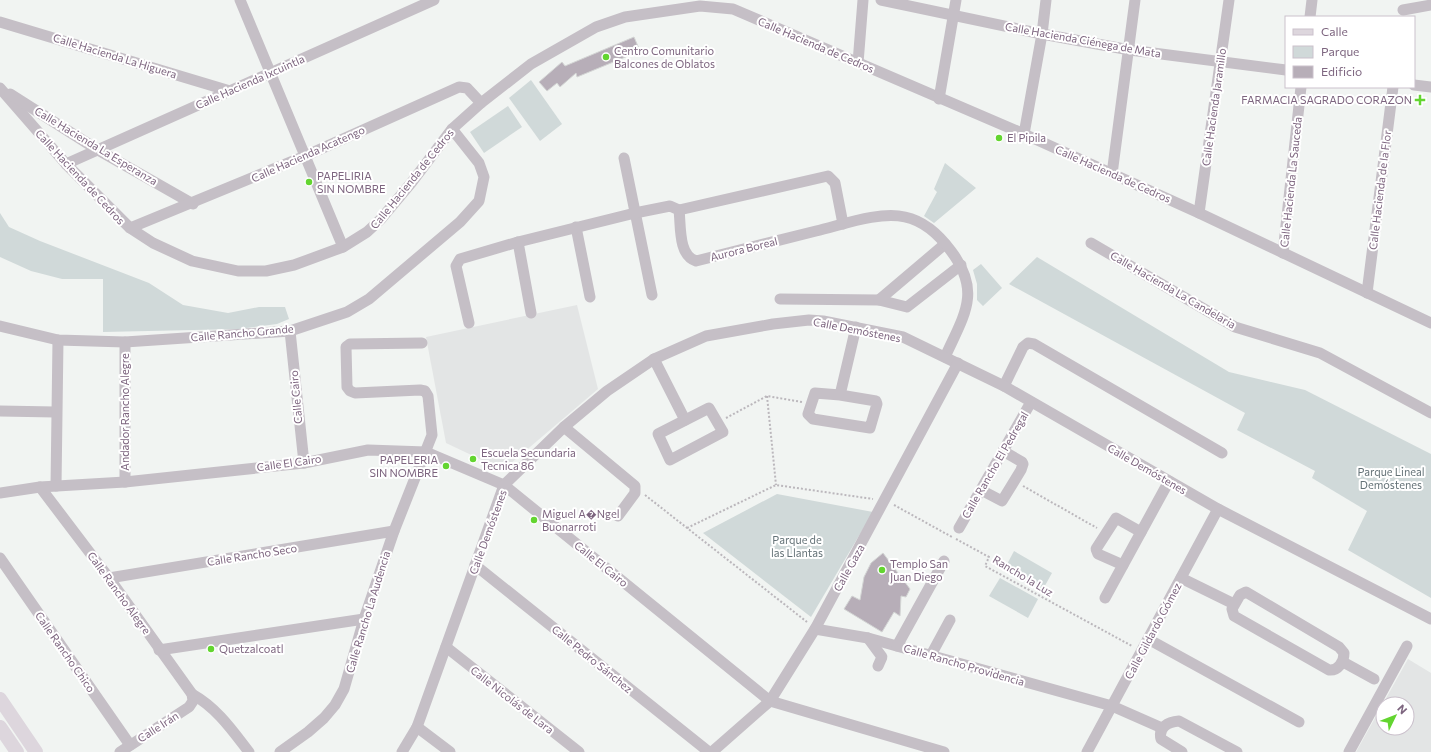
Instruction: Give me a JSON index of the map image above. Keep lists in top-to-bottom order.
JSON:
{
  "streets": {
    "street": [
      "Calle Hacienda Ciénega de Mata",
      "Calle Hacienda de Cedros",
      "Calle Hacienda La Higuera",
      "Calle Hacienda Ixcuintla",
      "Calle Hacienda Jaramillo",
      "Calle Hacienda La Esperanza",
      "Calle Hacienda Acatengo",
      "Calle Hacienda La Sauceda",
      "Calle Hacienda de la Flor",
      "Aurora Boreal",
      "Calle Hacienda La Candelaria",
      "Calle Demóstenes",
      "Calle Rancho Grande",
      "Calle Cairo",
      "Andador Rancho Alegre",
      "Calle El Cairo",
      "Calle Rancho El Pedregal",
      "Calle Rancho Seco",
      "Calle Gaza",
      "Calle Rancho Alegre",
      "Calle Rancho La Audencia",
      "Calle Gildardo Gómez",
      "Calle Rancho Chico",
      "Calle Pedro Sánchez",
      "Calle Rancho Providencia",
      "Calle Nicolás de Lara",
      "Calle Irán"
    ],
    "path": ["Rancho la Luz"]
  },
  "crossings": [
    ["Calle Hacienda Ciénega de Mata", "Calle Hacienda Jaramillo"],
    ["Calle Hacienda de Cedros", "Calle Hacienda Ixcuintla"],
    ["Calle Hacienda de Cedros", "Calle Hacienda Jaramillo"],
    ["Calle Hacienda de Cedros", "Calle Hacienda La Esperanza"],
    ["Calle Hacienda de Cedros", "Calle Hacienda Acatengo"],
    ["Calle Hacienda de Cedros", "Calle Hacienda La Sauceda"],
    ["Calle Hacienda de Cedros", "Calle Hacienda de la Flor"],
    ["Calle Hacienda de Cedros", "Calle Rancho Grande"],
    ["Calle Hacienda La Higuera", "Calle Hacienda Ixcuintla"],
    ["Calle Hacienda Ixcuintla", "Calle Hacienda La Esperanza"],
    ["Calle Hacienda La Esperanza", "Calle Hacienda Acatengo"],
    ["Aurora Boreal", "Calle Demóstenes"],
    ["Calle Demóstenes", "Calle El Cairo"],
    ["Calle Demóstenes", "Calle Rancho El Pedregal"],
    ["Calle Demóstenes", "Calle Gaza"],
    ["Calle Demóstenes", "Calle Gildardo Gómez"],
    ["Calle Demóstenes", "Calle Pedro Sánchez"],
    ["Calle Demóstenes", "Calle Nicolás de Lara"],
    ["Calle Rancho Grande", "Calle Cairo"],
    ["Calle Rancho Grande", "Andador Rancho Alegre"],
    ["Calle Cairo", "Calle El Cairo"],
    ["Andador Rancho Alegre", "Calle El Cairo"],
    ["Calle El Cairo", "Calle Gaza"],
    ["Calle El Cairo", "Calle Rancho Alegre"],
    ["Calle El Cairo", "Calle Rancho La Audencia"],
    ["Calle Rancho Seco", "Calle Rancho Alegre"],
    ["Calle Rancho Seco", "Calle Rancho La Audencia"],
    ["Calle Gaza", "Rancho la Luz"],
    ["Calle Gaza", "Calle Rancho Providencia"],
    ["Rancho la Luz", "Calle Gildardo Gómez"],
    ["Calle Rancho Alegre", "Calle Irán"],
    ["Calle Gildardo Gómez", "Calle Rancho Providencia"],
    ["Calle Rancho Chico", "Calle Irán"]
  ],
  "parks": ["Parque Lineal Demóstenes", "Parque de las Llantas"],
  "places": {
    "other": [
      "Centro Comunitario Balcones de Oblatos",
      "El Pipila",
      "PAPELIRIA SIN NOMBRE",
      "Escuela Secundaria Tecnica 86",
      "PAPELERIA SIN NOMBRE",
      "Miguel A�Ngel Buonarroti",
      "Templo San Juan Diego",
      "Quetzalcoatl"
    ],
    "health": ["FARMACIA SAGRADO CORAZON"]
  },
  "legend": ["Calle", "Parque", "Edificio"],
  "north": "top right"
}
